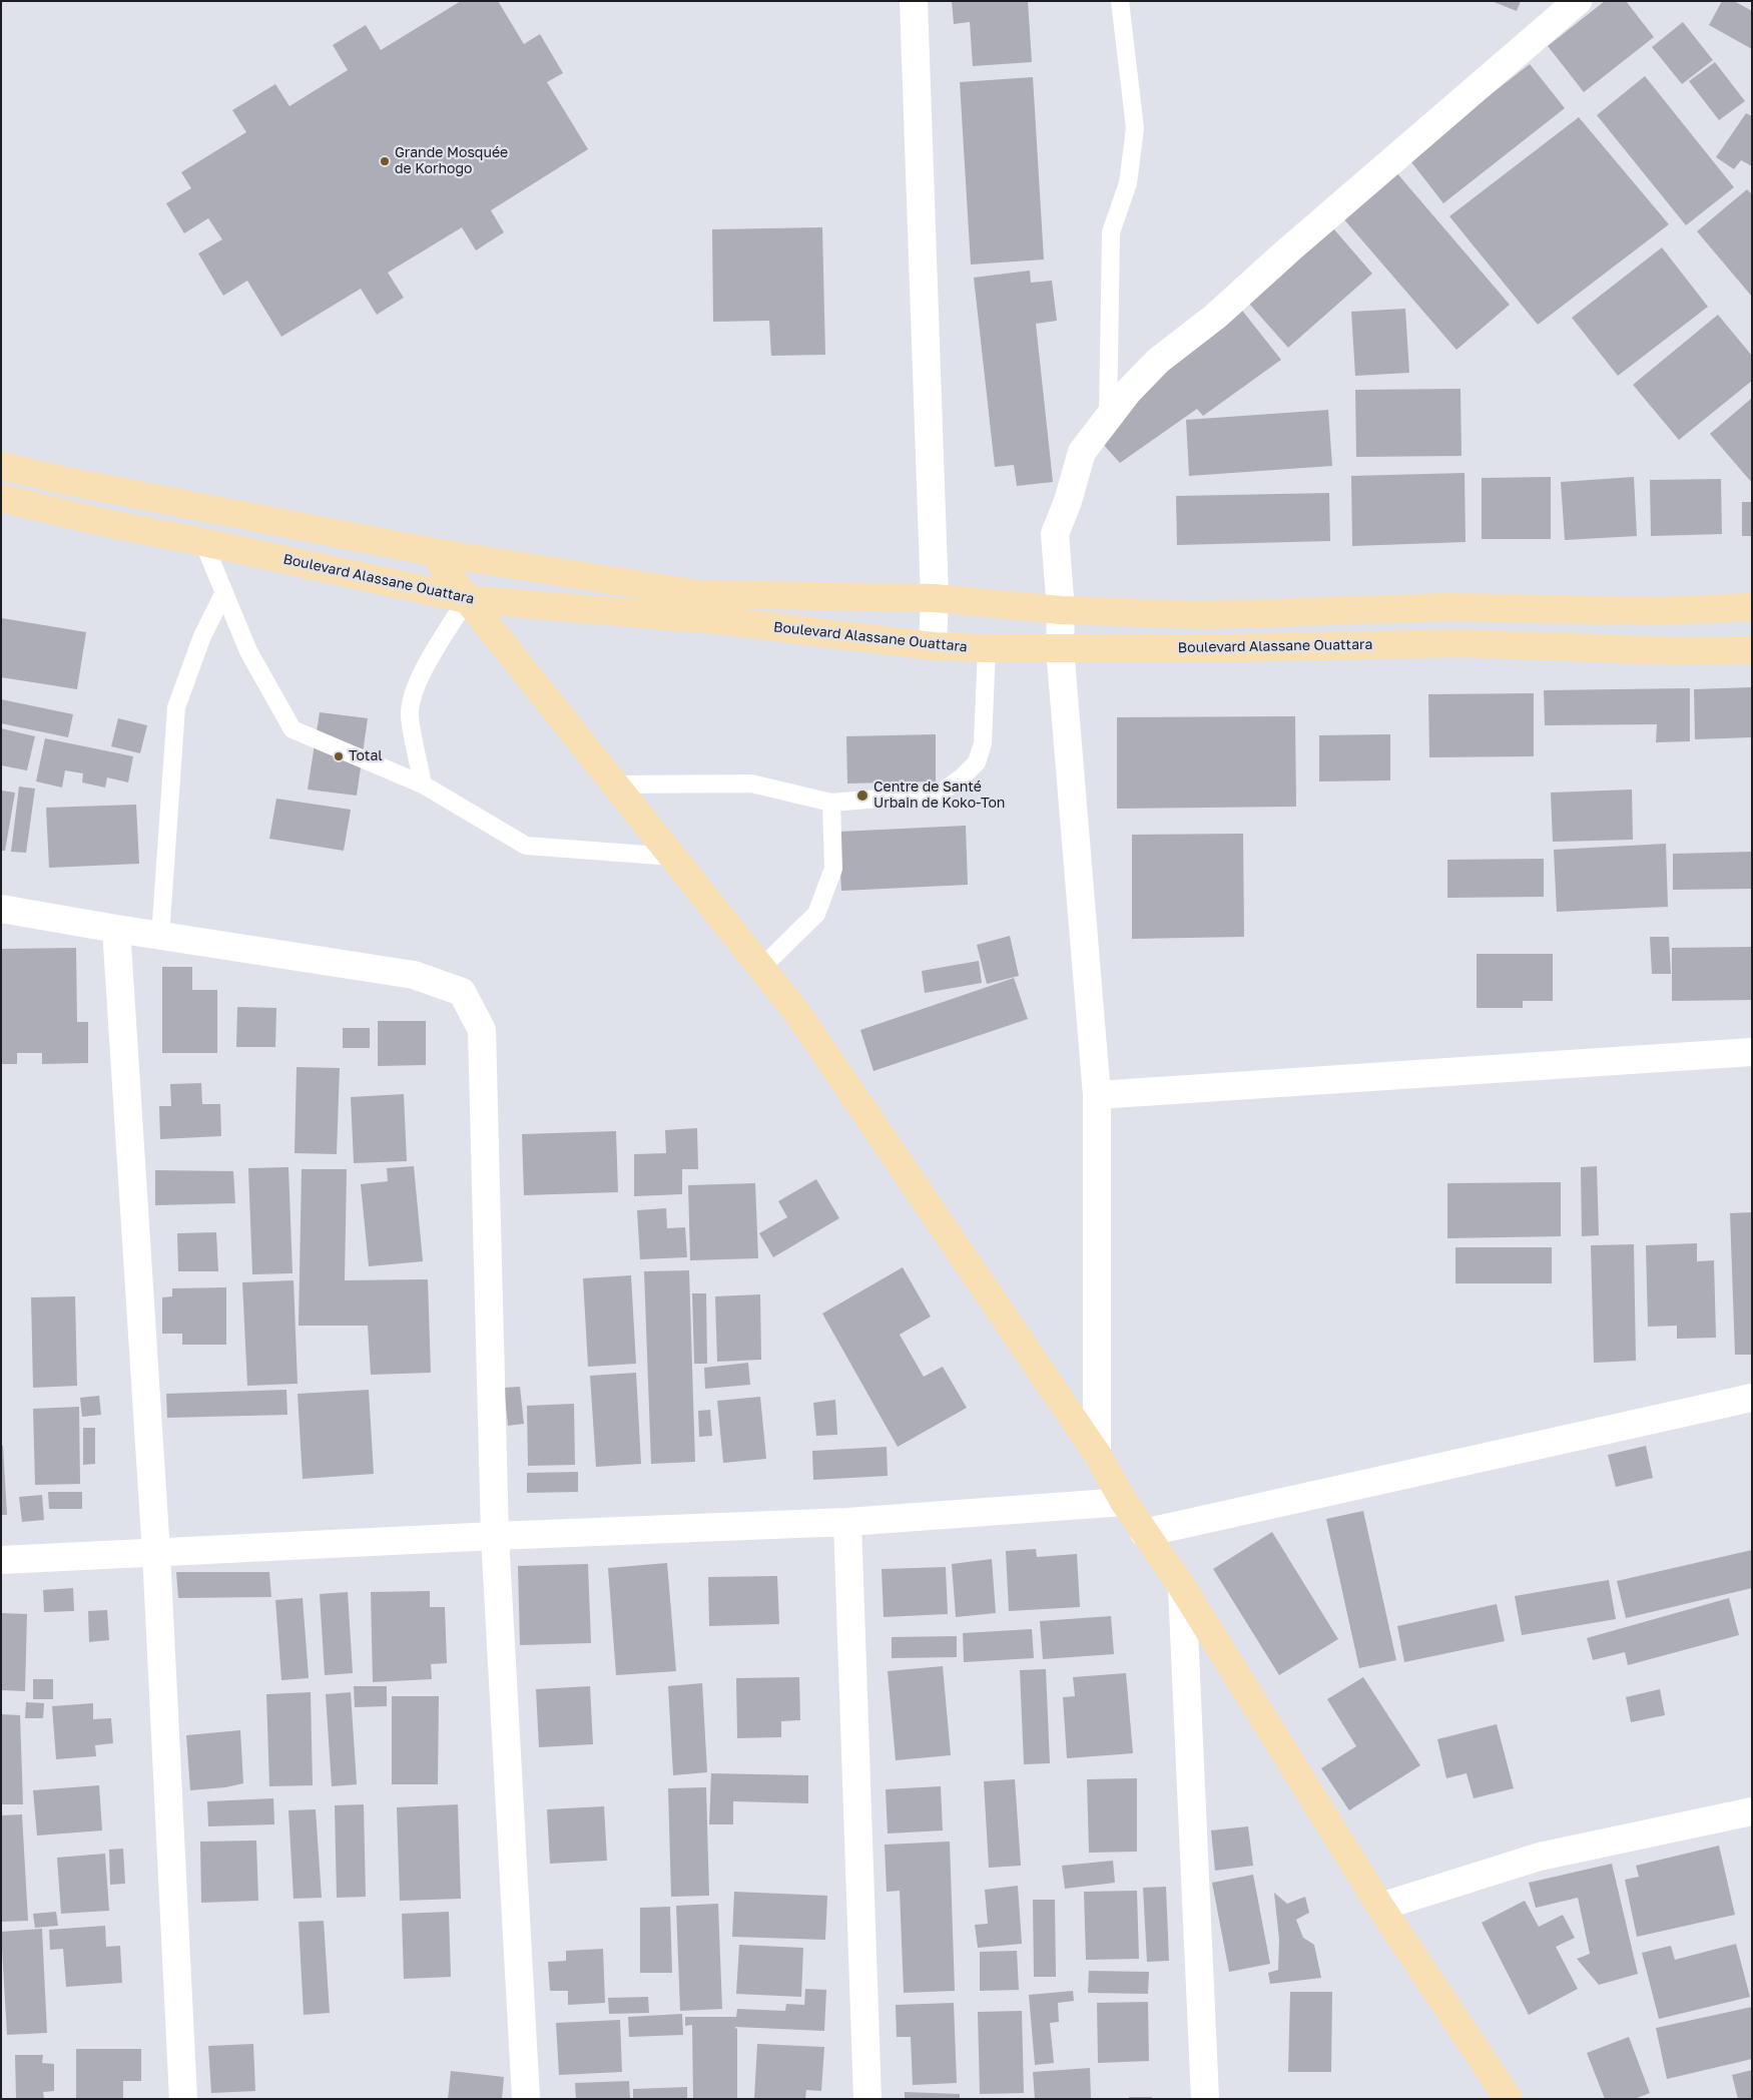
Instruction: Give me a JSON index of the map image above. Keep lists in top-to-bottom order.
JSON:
{
  "streets": {
    "main road": ["Boulevard Alassane Ouattara"]
  },
  "places": ["Grande Mosquée de Korhogo", "Total", "Centre de Santé Urbain de Koko-Ton"]
}
